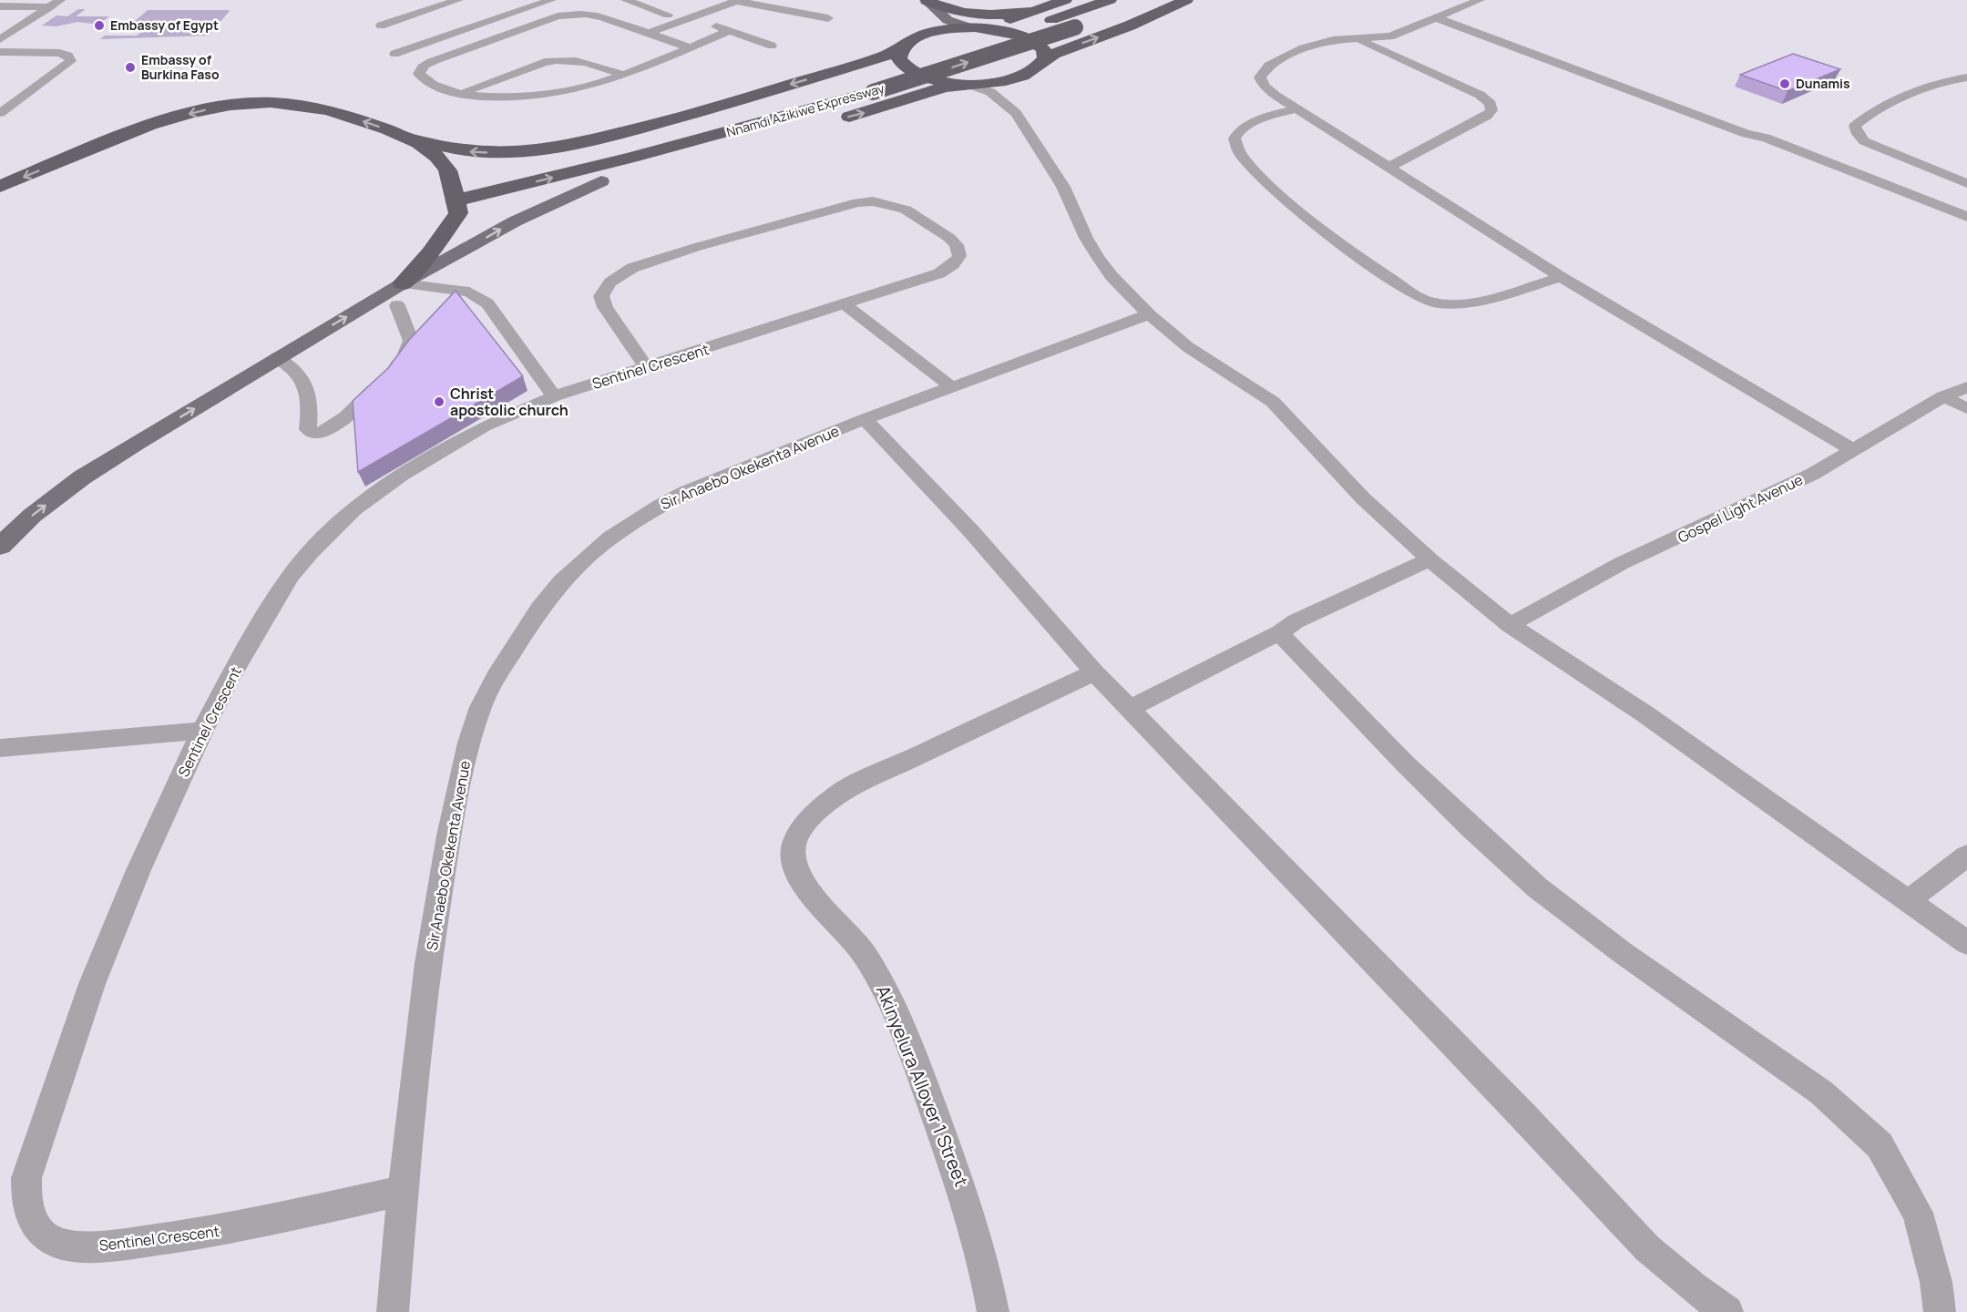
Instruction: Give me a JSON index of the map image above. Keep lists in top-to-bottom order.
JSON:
{
  "streets": {
    "highway": ["Nnamdi Azikiwe Expressway"],
    "street": [
      "Sentinel Crescent",
      "Sir Anaebo Okekenta Avenue",
      "Gospel Light Avenue",
      "Akinyelura Allover 1 Street"
    ]
  },
  "crossings": [
    ["Sentinel Crescent", "Sir Anaebo Okekenta Avenue"]
  ],
  "places": [
    "Embassy of Egypt",
    "Embassy of Burkina Faso",
    "Dunamis",
    "Christ apostolic church"
  ]
}
